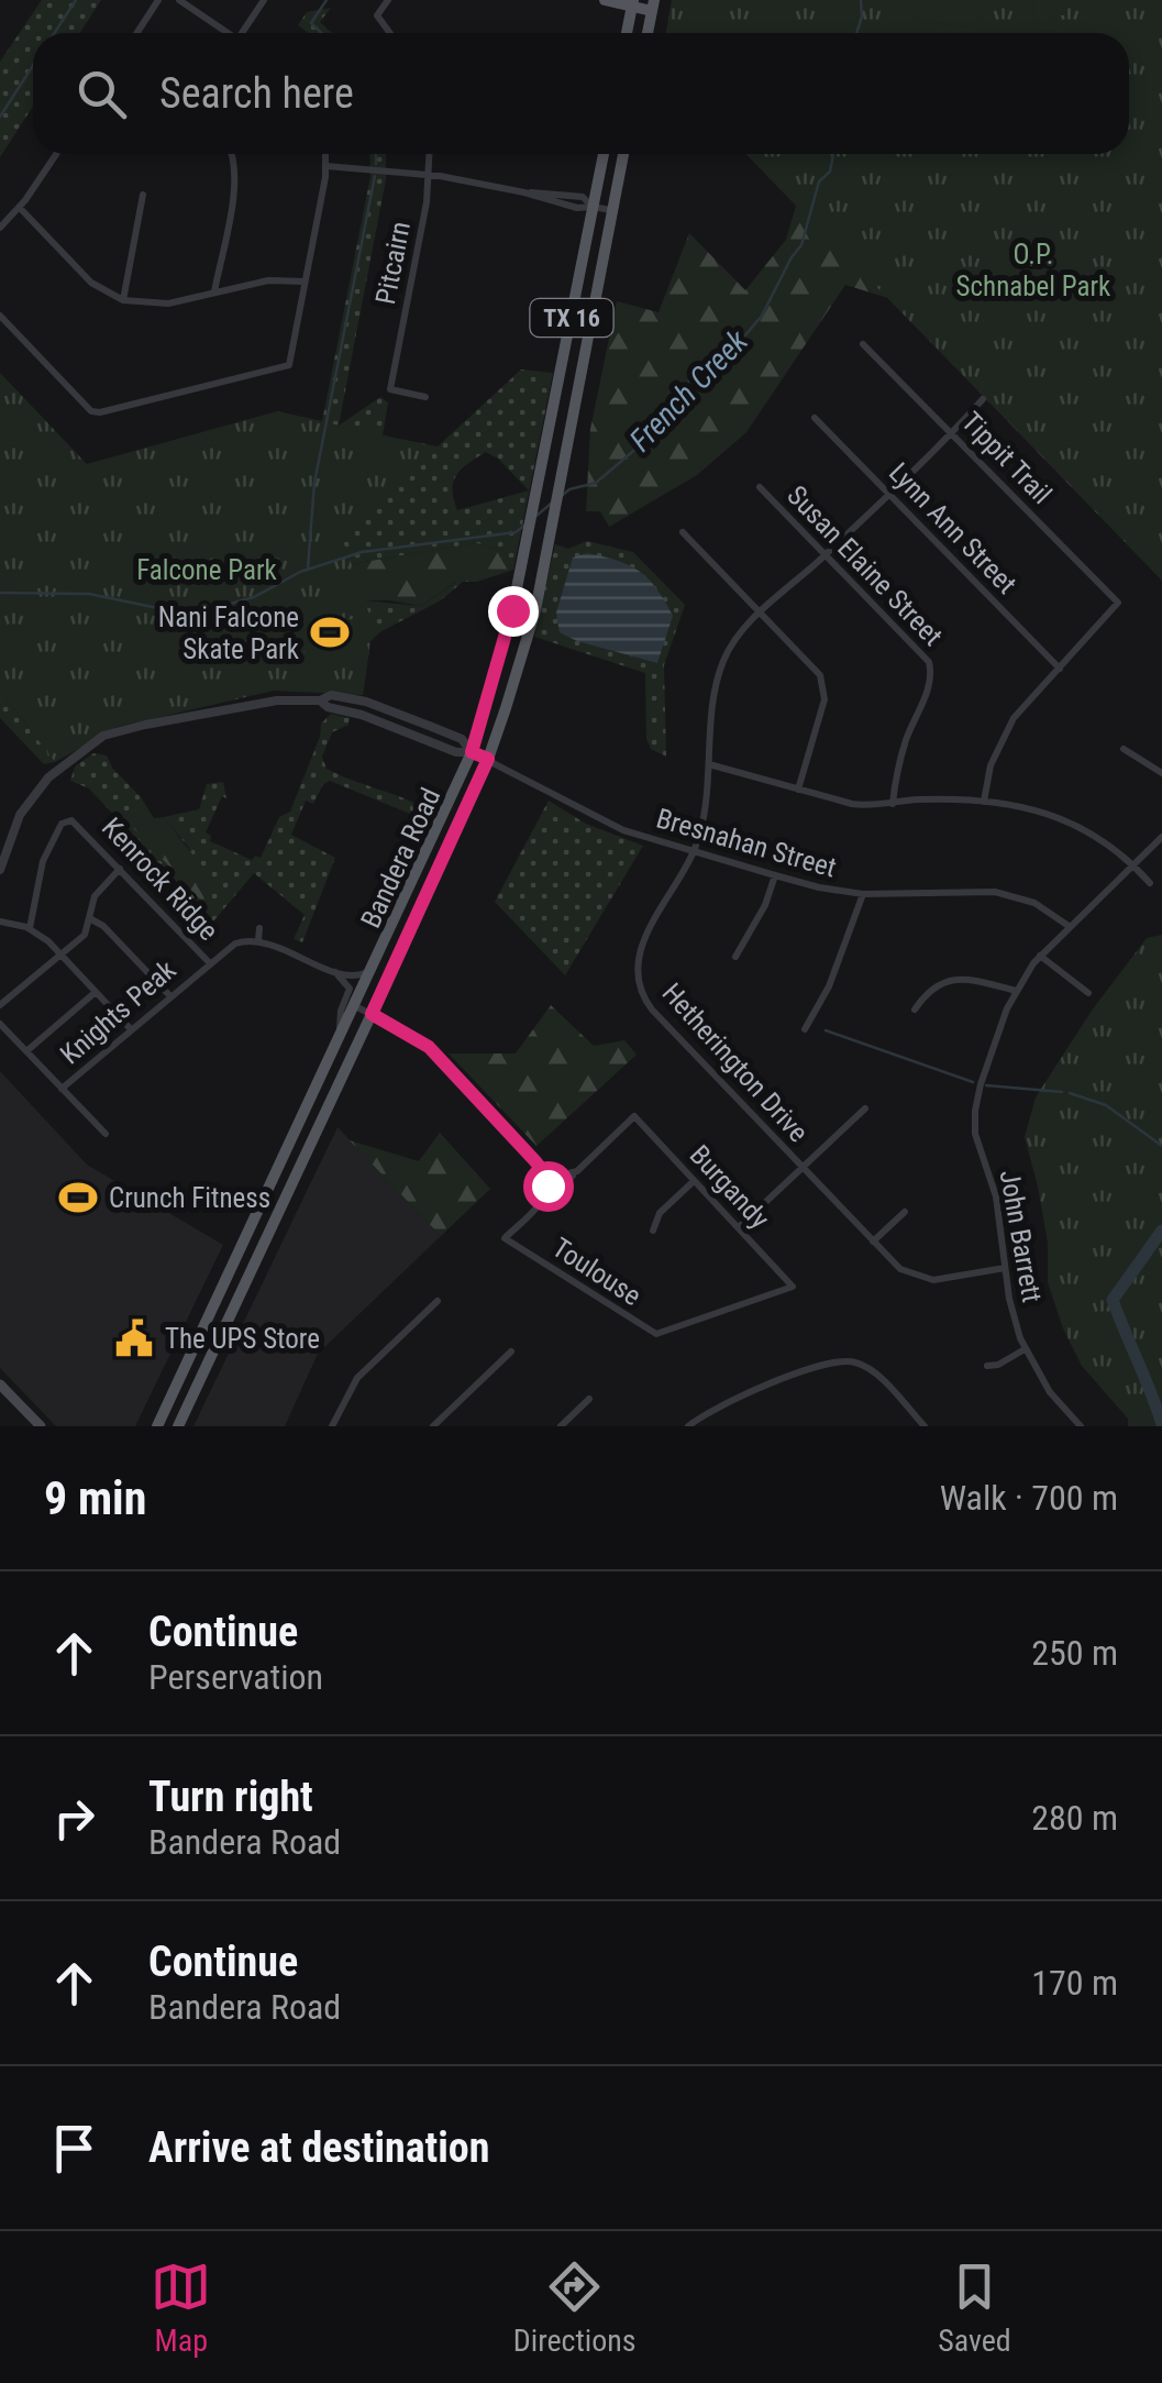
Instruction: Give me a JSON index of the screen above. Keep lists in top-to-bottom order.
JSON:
{
  "streets": {
    "main road": ["TX 16", "Bandera Road"],
    "street": [
      "Pitcairn",
      "Tippit Trail",
      "Lynn Ann Street",
      "Susan Elaine Street",
      "Bresnahan Street",
      "Kenrock Ridge",
      "Knights Peak",
      "Hetherington Drive",
      "Burgandy",
      "John Barrett",
      "Toulouse"
    ]
  },
  "crossings": [
    ["Tippit Trail", "Lynn Ann Street"],
    ["Tippit Trail", "Hetherington Drive"],
    ["Lynn Ann Street", "Hetherington Drive"],
    ["Susan Elaine Street", "Hetherington Drive"],
    ["Bresnahan Street", "Bandera Road"],
    ["Bresnahan Street", "Hetherington Drive"],
    ["Bresnahan Street", "John Barrett"],
    ["Kenrock Ridge", "Knights Peak"],
    ["Hetherington Drive", "John Barrett"],
    ["Burgandy", "Toulouse"]
  ],
  "water": ["French Creek"],
  "parks": ["O.P. Schnabel Park", "Falcone Park"],
  "places": {
    "sports": ["Nani Falcone Skate Park", "Crunch Fitness"],
    "public building": ["The UPS Store"]
  },
  "page": {
    "search": "Search here",
    "heading": ["9 min", "Walk · 700 m"],
    "list": [
      ["Continue", "Perservation", "250 m"],
      ["Turn right", "Bandera Road", "280 m"],
      ["Continue", "Bandera Road", "170 m"],
      "Arrive at destination"
    ],
    "nav": ["Map", "Directions", "Saved"]
  }
}
